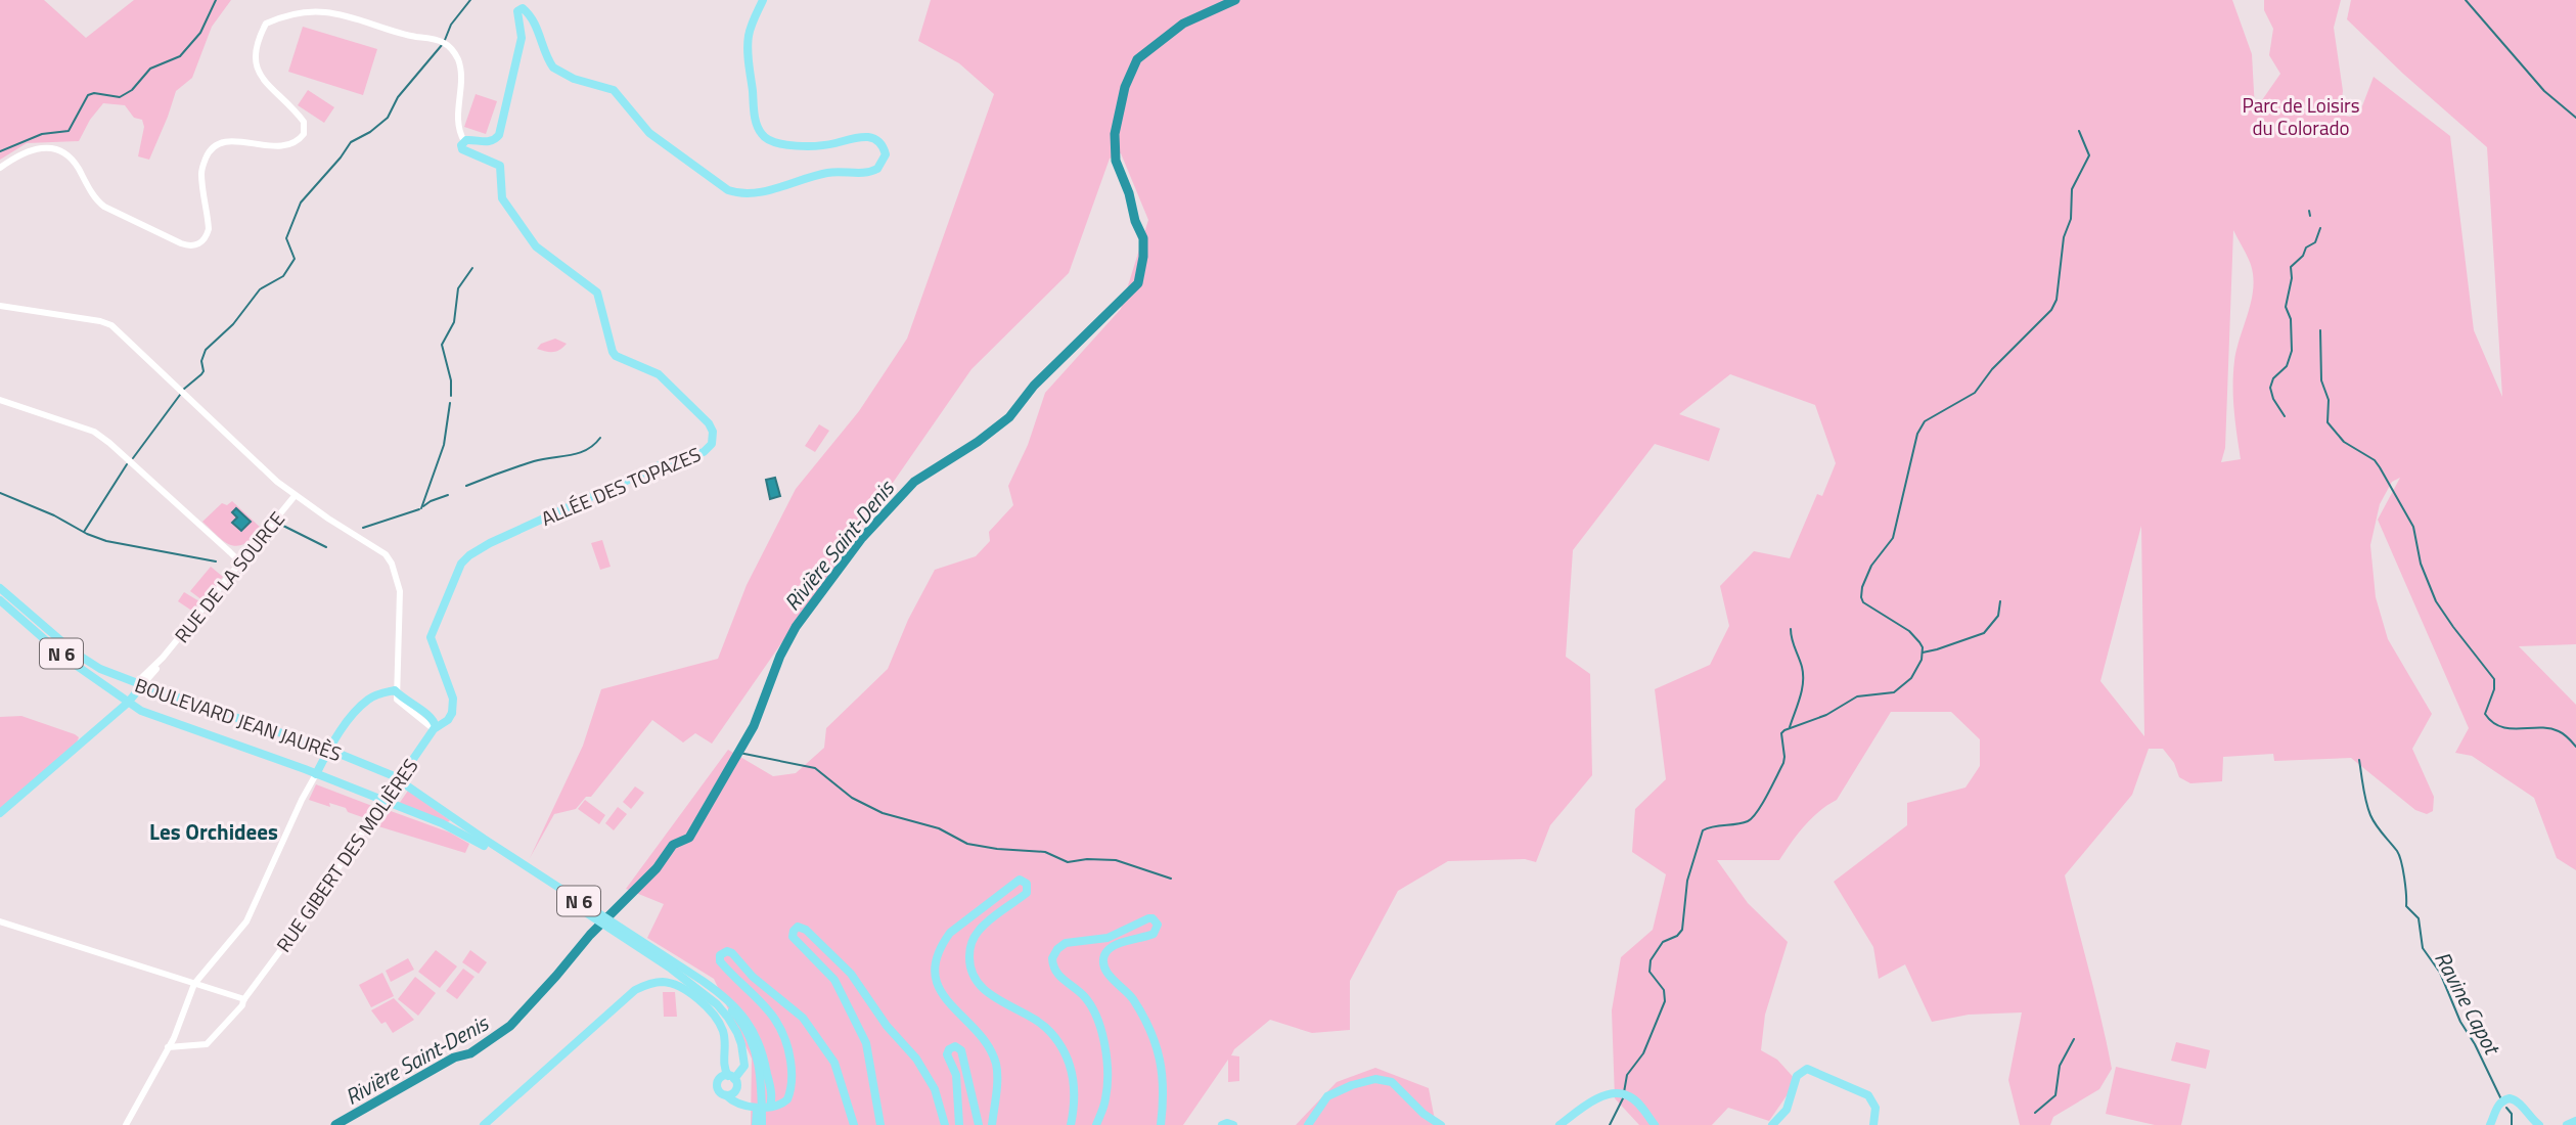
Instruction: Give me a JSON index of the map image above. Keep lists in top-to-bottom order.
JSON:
{
  "streets": {
    "main road": [
      "ALLÉE DES TOPAZES",
      "RUE DE LA SOURCE",
      "N 6",
      "BOULEVARD JEAN JAURÈS",
      "RUE GIBERT DES MOLIÈRES"
    ]
  },
  "crossings": [
    ["ALLÉE DES TOPAZES", "RUE GIBERT DES MOLIÈRES"],
    ["RUE DE LA SOURCE", "BOULEVARD JEAN JAURÈS"],
    ["N 6", "BOULEVARD JEAN JAURÈS"],
    ["BOULEVARD JEAN JAURÈS", "RUE GIBERT DES MOLIÈRES"]
  ],
  "districts": ["Les Orchidees"],
  "water": ["Rivière Saint-Denis", "Ravine Capot"],
  "parks": ["Parc de Loisirs du Colorado"]
}
